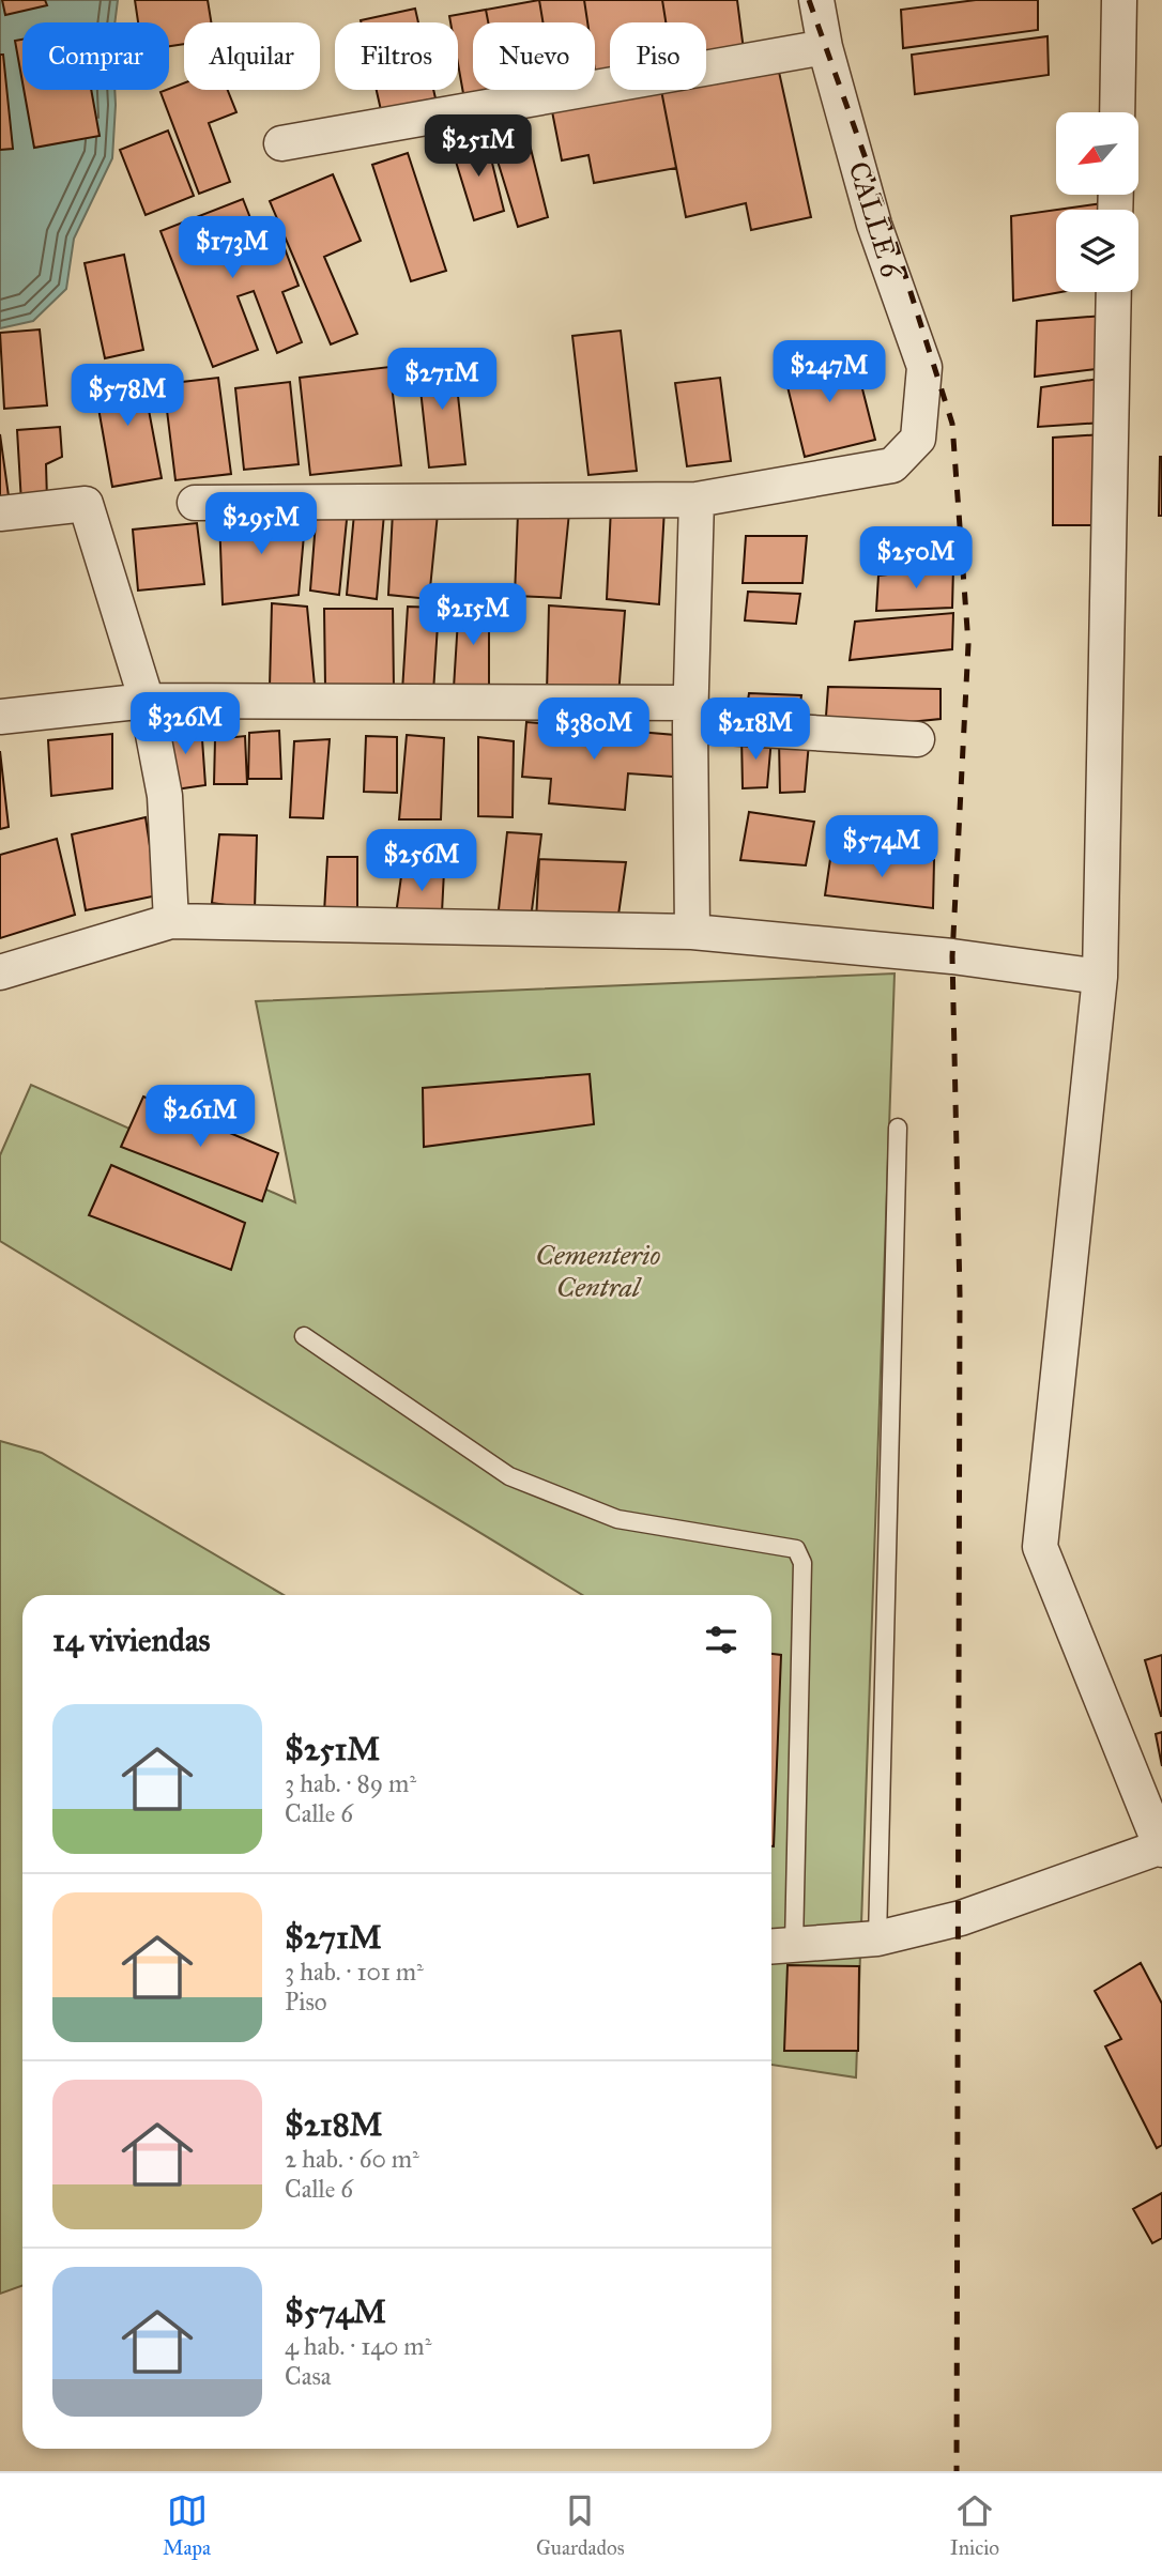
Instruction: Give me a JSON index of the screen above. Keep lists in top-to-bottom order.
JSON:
{
  "streets": {
    "street": ["CALLE 6"]
  },
  "parks": ["Cementerio Central"],
  "north": "bottom left",
  "page": {
    "chip": [
      "Comprar",
      "Alquilar",
      "Filtros",
      "Nuevo",
      "Piso"
    ],
    "price": [
      "$251M",
      "$173M",
      "$247M",
      "$271M",
      "$578M",
      "$295M",
      "$250M",
      "$215M",
      "$326M",
      "$380M",
      "$218M",
      "$574M",
      "$256M",
      "$261M"
    ],
    "heading": "14 viviendas",
    "list": [
      {
        "name": "$251M",
        "note": "3 hab. · 89 m² · Calle 6"
      },
      {
        "name": "$271M",
        "note": "3 hab. · 101 m² · Piso"
      },
      {
        "name": "$218M",
        "note": "2 hab. · 60 m² · Calle 6"
      },
      {
        "name": "$574M",
        "note": "4 hab. · 140 m² · Casa"
      }
    ],
    "tabs": ["Mapa", "Guardados", "Inicio"]
  }
}
